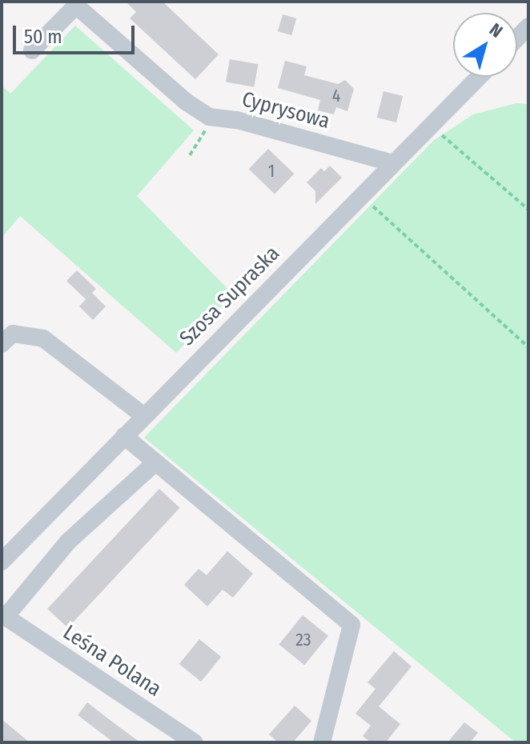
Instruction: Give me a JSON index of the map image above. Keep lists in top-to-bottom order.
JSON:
{
  "streets": {
    "street": ["Cyprysowa", "Szosa Supraska", "Leśna Polana"]
  },
  "crossings": [
    ["Cyprysowa", "Szosa Supraska"]
  ],
  "house_numbers": ["4", "1", "23"],
  "scale_bar": "50 m",
  "north": "top right"
}
